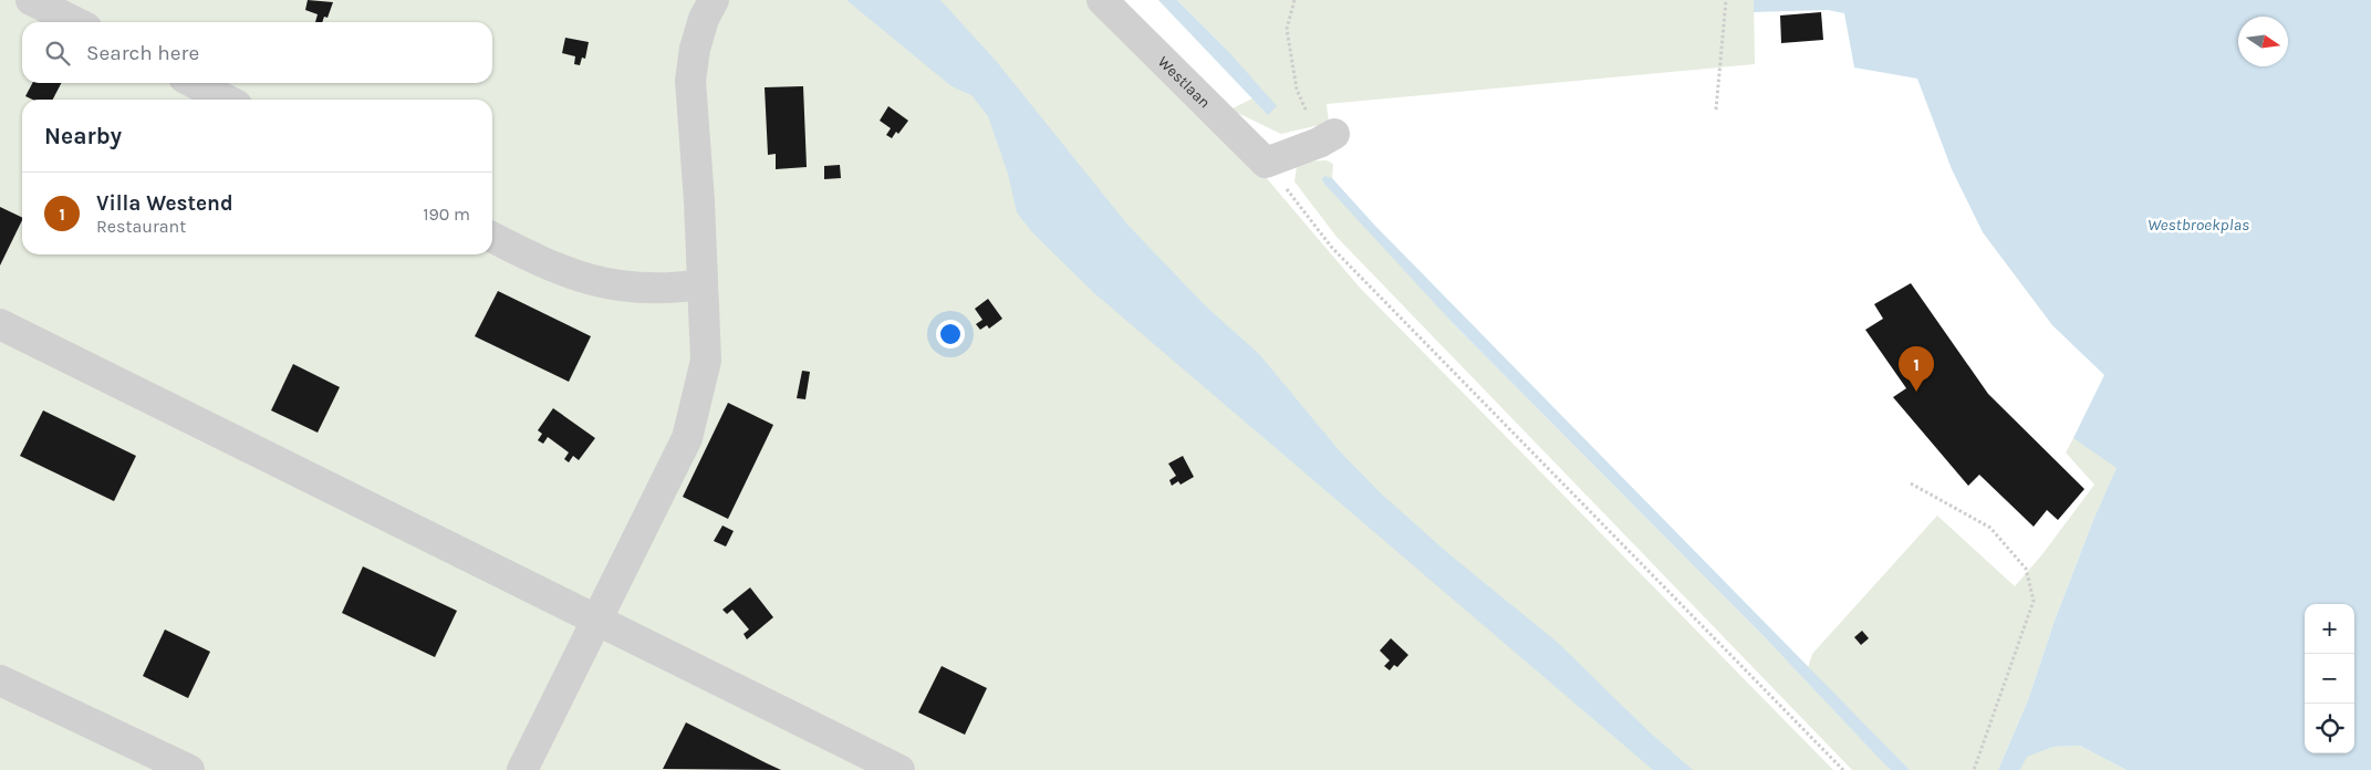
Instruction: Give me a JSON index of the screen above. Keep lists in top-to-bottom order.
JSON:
{
  "streets": {
    "street": ["Westlaan"]
  },
  "water": ["Westbroekplas"],
  "north": "right",
  "page": {
    "search": "Search here",
    "heading": "Nearby",
    "list": [
      {
        "mark": "1",
        "name": "Villa Westend",
        "note": "Restaurant",
        "value": "190 m"
      }
    ],
    "pins": "1",
    "map_buttons": ["+", "−"]
  }
}
